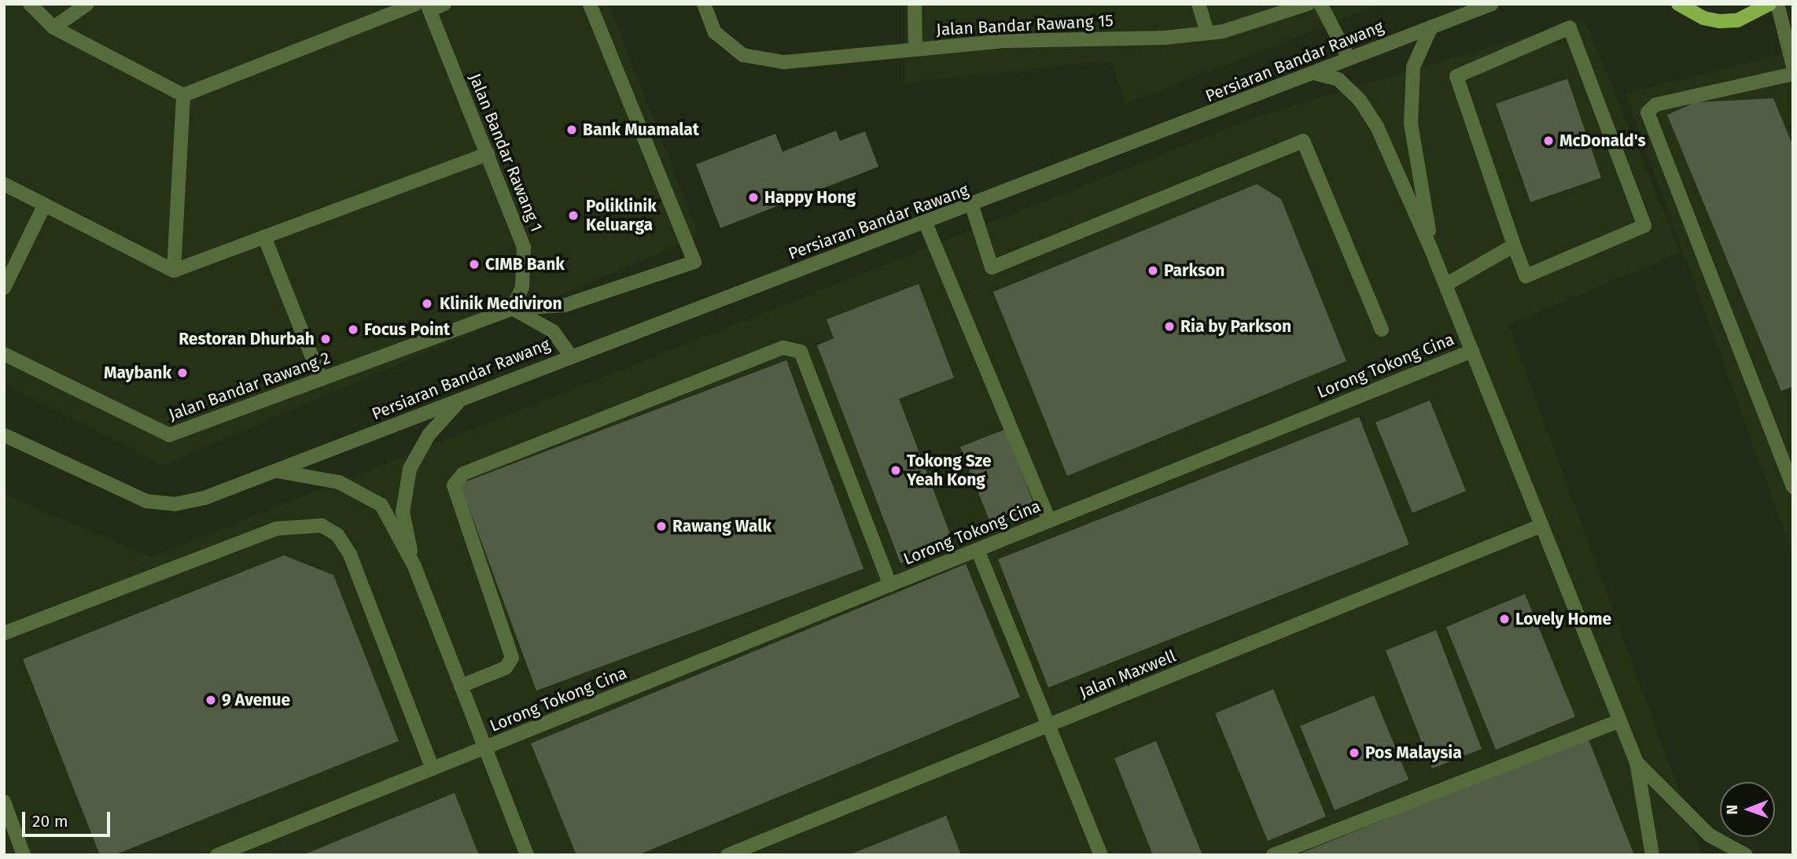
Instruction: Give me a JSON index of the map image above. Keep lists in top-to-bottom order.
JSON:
{
  "streets": {
    "street": [
      "Jalan Bandar Rawang 15",
      "Persiaran Bandar Rawang",
      "Jalan Bandar Rawang 1",
      "Lorong Tokong Cina",
      "Jalan Bandar Rawang 2",
      "Jalan Maxwell"
    ]
  },
  "crossings": [
    ["Jalan Bandar Rawang 1", "Jalan Bandar Rawang 2"]
  ],
  "places": [
    "Bank Muamalat",
    "McDonald's",
    "Happy Hong",
    "Poliklinik Keluarga",
    "CIMB Bank",
    "Parkson",
    "Klinik Mediviron",
    "Ria by Parkson",
    "Focus Point",
    "Restoran Dhurbah",
    "Maybank",
    "Tokong Sze Yeah Kong",
    "Rawang Walk",
    "Lovely Home",
    "9 Avenue",
    "Pos Malaysia"
  ],
  "scale_bar": "20 m",
  "north": "left"
}
